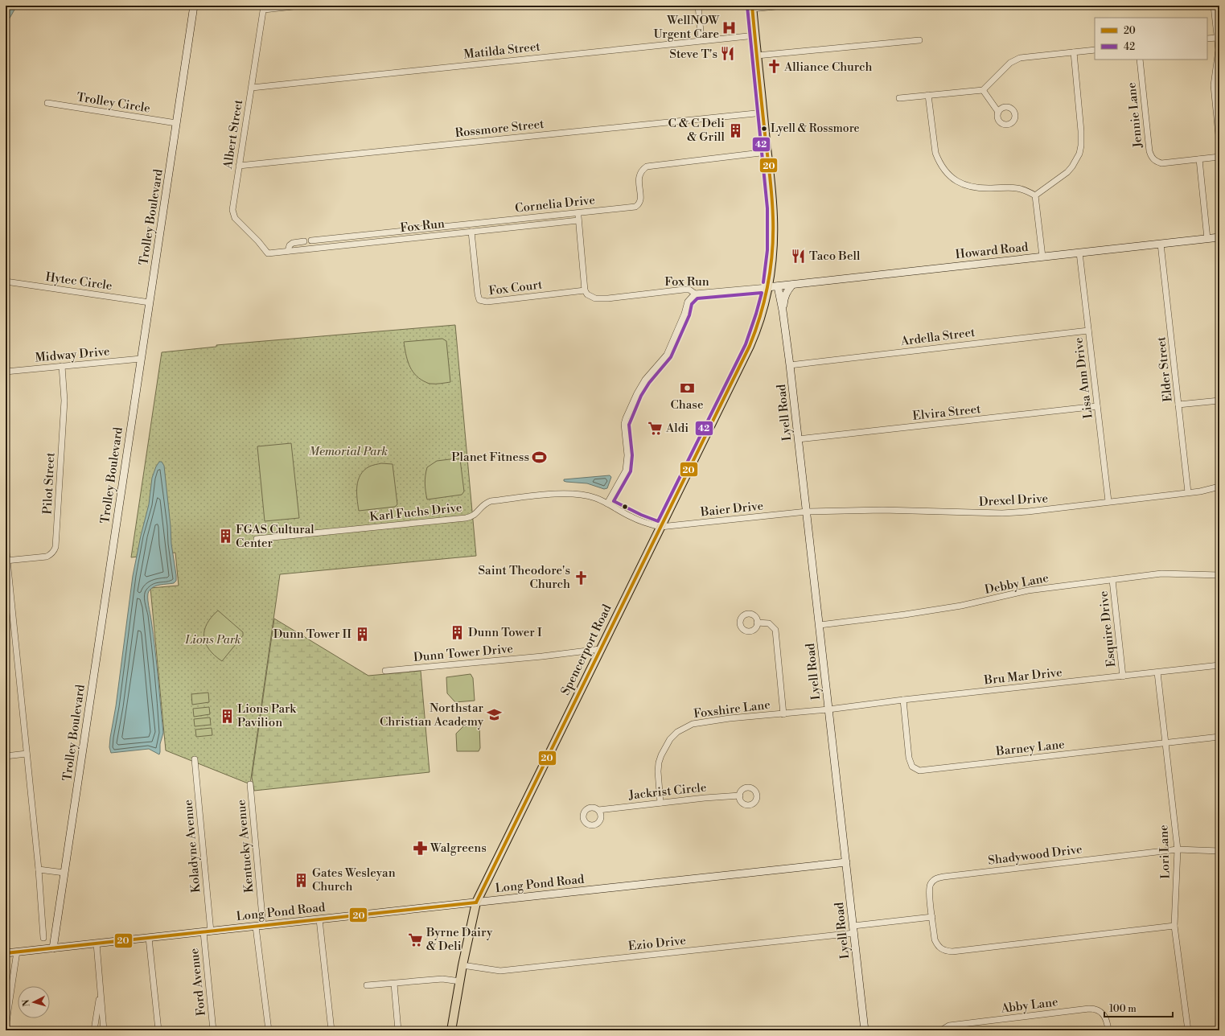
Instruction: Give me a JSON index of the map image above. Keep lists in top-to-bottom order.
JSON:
{
  "streets": {
    "main road": ["Spencerport Road"],
    "street": [
      "Matilda Street",
      "Trolley Circle",
      "Jennie Lane",
      "Rossmore Street",
      "Albert Street",
      "Cornelia Drive",
      "Trolley Boulevard",
      "Fox Run",
      "Howard Road",
      "Hytec Circle",
      "Fox Court",
      "Ardella Street",
      "Midway Drive",
      "Elder Street",
      "Lisa Ann Drive",
      "Lyell Road",
      "Elvira Street",
      "Pilot Street",
      "Drexel Drive",
      "Baier Drive",
      "Karl Fuchs Drive",
      "Debby Lane",
      "Esquire Drive",
      "Dunn Tower Drive",
      "Bru Mar Drive",
      "Foxshire Lane",
      "Barney Lane",
      "Jackrist Circle",
      "Koladyne Avenue",
      "Kentucky Avenue",
      "Lori Lane",
      "Shadywood Drive",
      "Long Pond Road",
      "Ezio Drive",
      "Ford Avenue",
      "Abby Lane"
    ]
  },
  "crossings": [
    ["Matilda Street", "Albert Street"],
    ["Matilda Street", "Spencerport Road"],
    ["Trolley Circle", "Trolley Boulevard"],
    ["Rossmore Street", "Albert Street"],
    ["Rossmore Street", "Spencerport Road"],
    ["Albert Street", "Fox Run"],
    ["Cornelia Drive", "Spencerport Road"],
    ["Trolley Boulevard", "Hytec Circle"],
    ["Trolley Boulevard", "Midway Drive"],
    ["Trolley Boulevard", "Long Pond Road"],
    ["Fox Run", "Howard Road"],
    ["Fox Run", "Fox Court"],
    ["Fox Run", "Spencerport Road"],
    ["Howard Road", "Elder Street"],
    ["Howard Road", "Lisa Ann Drive"],
    ["Howard Road", "Lyell Road"],
    ["Howard Road", "Spencerport Road"],
    ["Ardella Street", "Lisa Ann Drive"],
    ["Ardella Street", "Lyell Road"],
    ["Midway Drive", "Pilot Street"],
    ["Elder Street", "Drexel Drive"],
    ["Lisa Ann Drive", "Elvira Street"],
    ["Lisa Ann Drive", "Drexel Drive"],
    ["Lyell Road", "Elvira Street"],
    ["Lyell Road", "Drexel Drive"],
    ["Lyell Road", "Baier Drive"],
    ["Lyell Road", "Debby Lane"],
    ["Lyell Road", "Bru Mar Drive"],
    ["Lyell Road", "Foxshire Lane"],
    ["Lyell Road", "Long Pond Road"],
    ["Lyell Road", "Ezio Drive"],
    ["Drexel Drive", "Baier Drive"],
    ["Baier Drive", "Karl Fuchs Drive"],
    ["Baier Drive", "Spencerport Road"],
    ["Karl Fuchs Drive", "Spencerport Road"],
    ["Debby Lane", "Esquire Drive"],
    ["Esquire Drive", "Bru Mar Drive"],
    ["Spencerport Road", "Dunn Tower Drive"],
    ["Spencerport Road", "Long Pond Road"],
    ["Spencerport Road", "Ezio Drive"],
    ["Bru Mar Drive", "Foxshire Lane"],
    ["Bru Mar Drive", "Barney Lane"],
    ["Bru Mar Drive", "Lori Lane"],
    ["Foxshire Lane", "Jackrist Circle"],
    ["Barney Lane", "Lori Lane"],
    ["Koladyne Avenue", "Long Pond Road"],
    ["Koladyne Avenue", "Ford Avenue"],
    ["Kentucky Avenue", "Long Pond Road"],
    ["Lori Lane", "Shadywood Drive"],
    ["Long Pond Road", "Ford Avenue"]
  ],
  "parks": ["Memorial Park", "Lions Park"],
  "places": {
    "hospital": ["WellNOW Urgent Care"],
    "restaurant": ["Steve T's", "Taco Bell"],
    "church": ["Alliance Church", "Saint Theodore's Church"],
    "other": ["Lyell & Rossmore"],
    "building": [
      "C & C Deli & Grill",
      "FGAS Cultural Center",
      "Dunn Tower I",
      "Dunn Tower II",
      "Lions Park Pavilion",
      "Gates Wesleyan Church"
    ],
    "bank": ["Chase"],
    "supermarket": ["Aldi", "Byrne Dairy & Deli"],
    "sports": ["Planet Fitness"],
    "school or university": ["Northstar Christian Academy"],
    "pharmacy": ["Walgreens"]
  },
  "lines": ["transit line 20", "transit line 42"],
  "legend": ["20", "42"],
  "scale_bar": "100 m",
  "north": "left"
}
